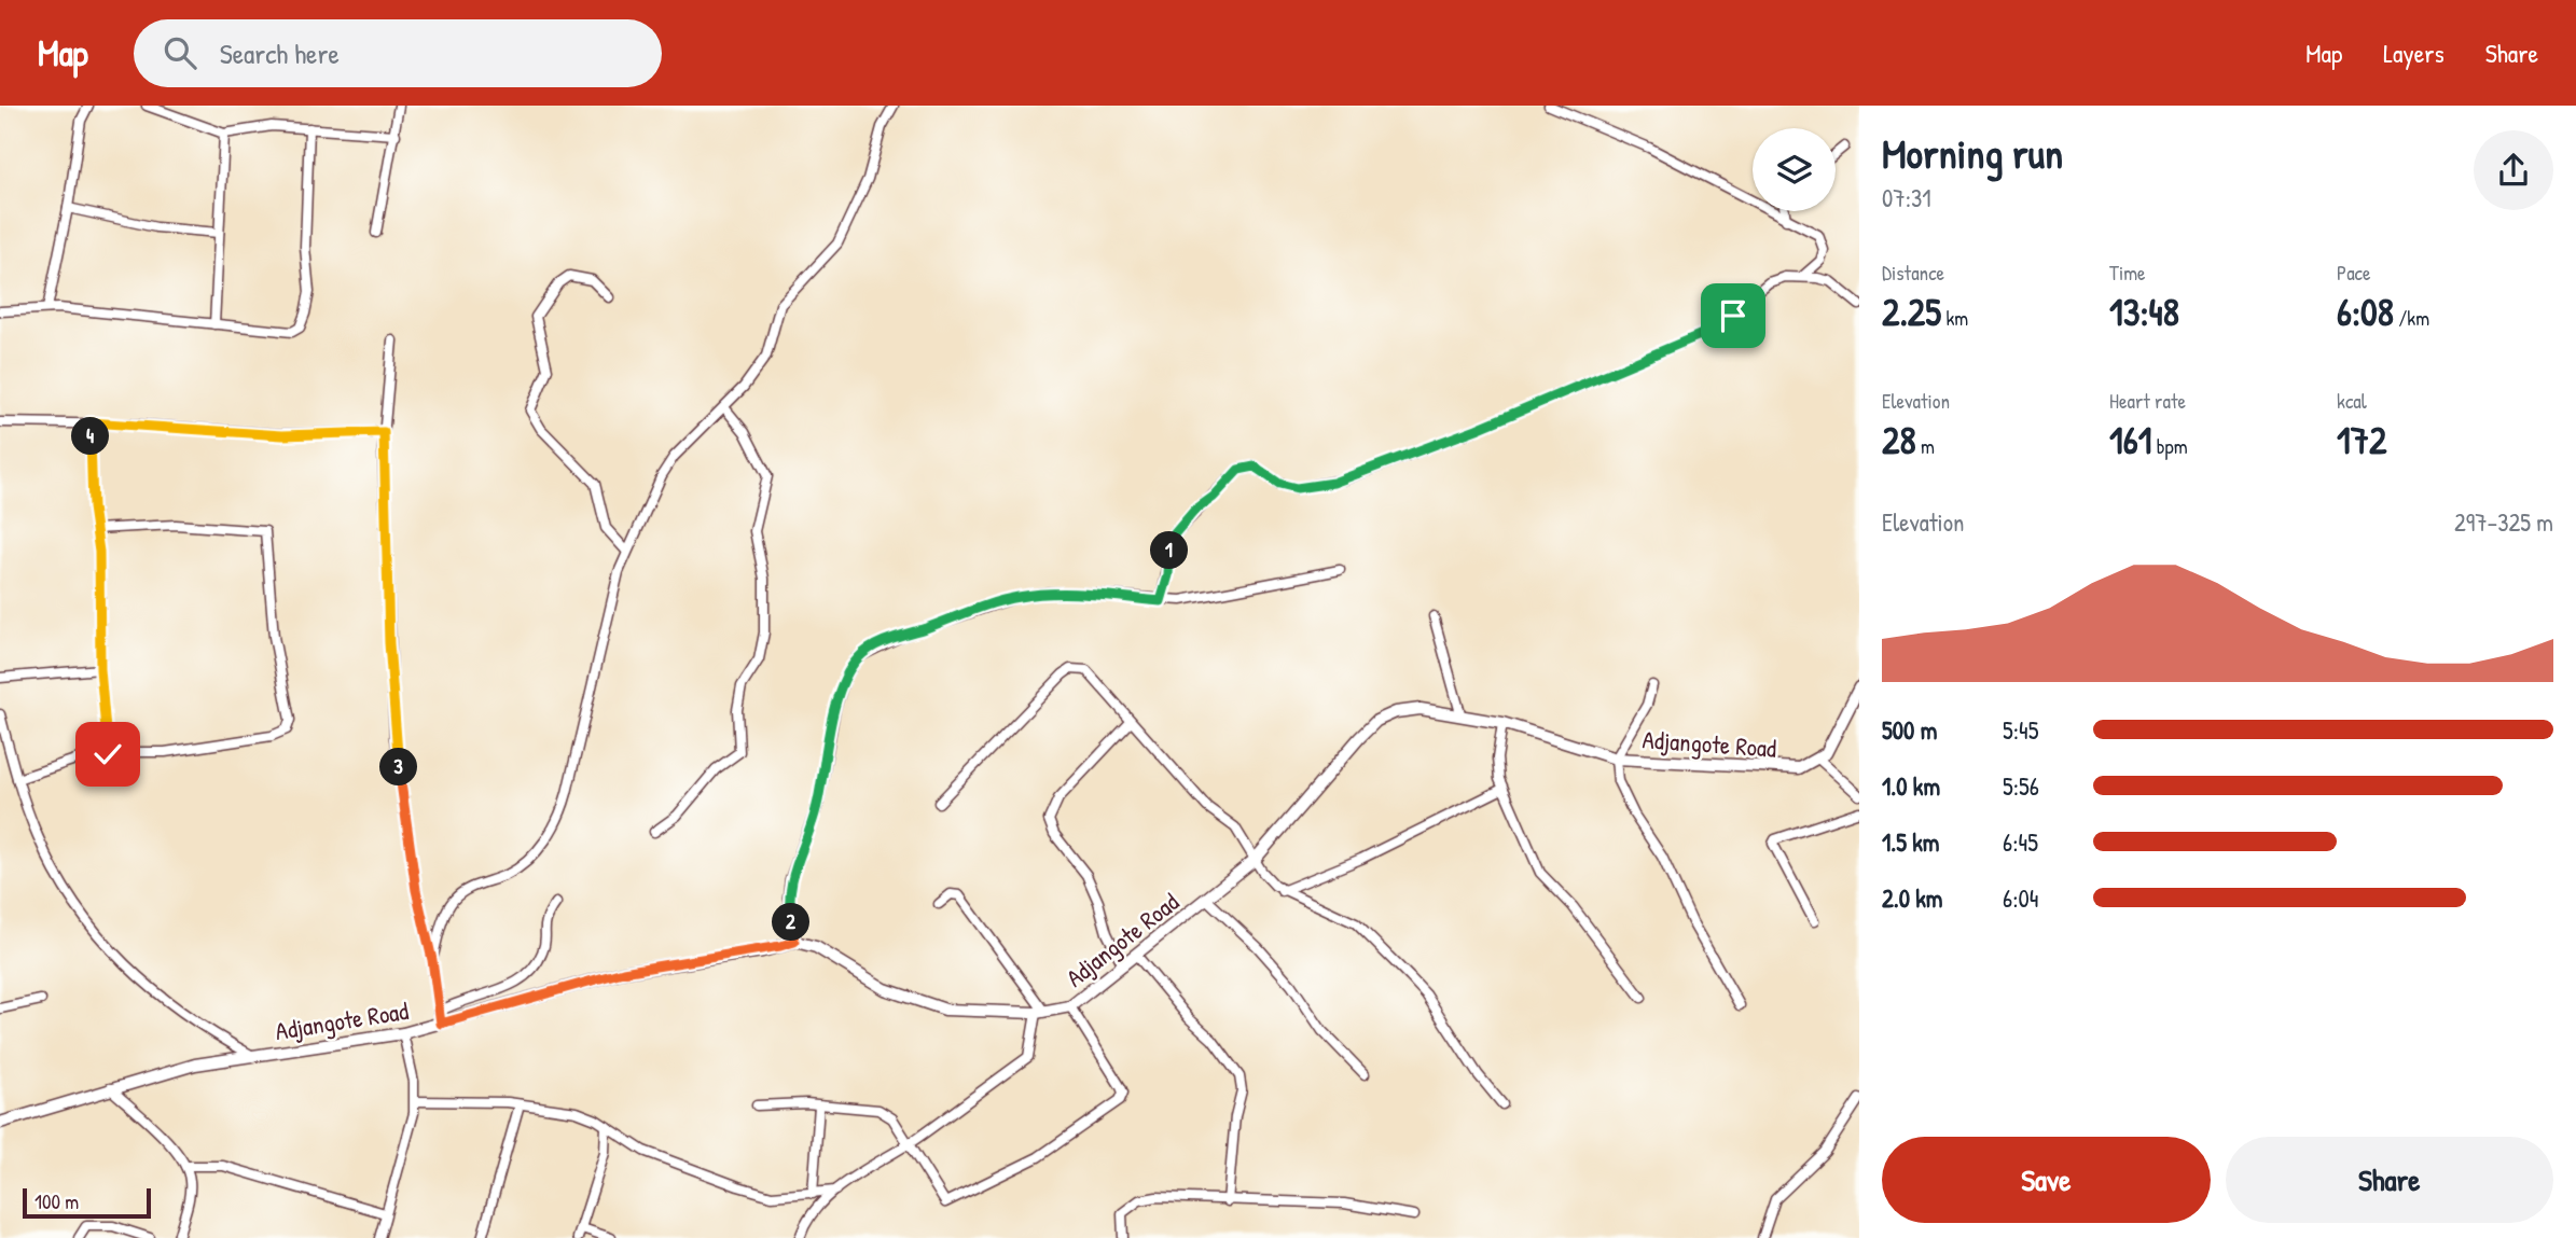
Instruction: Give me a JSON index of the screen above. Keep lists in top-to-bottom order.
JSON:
{
  "streets": {
    "street": ["Adjangote Road"]
  },
  "scale_bar": "100 m",
  "page": {
    "header": "Map",
    "search": "Search here",
    "nav": ["Map", "Layers", "Share"],
    "heading": ["Morning run", "07:31"],
    "stats": [
      ["Distance", "2.25 km"],
      ["Time", "13:48"],
      ["Pace", "6:08 /km"],
      ["Elevation", "28 m"],
      ["Heart rate", "161 bpm"],
      ["kcal", "172"]
    ],
    "pins": [
      "4",
      "1",
      "3",
      "2"
    ],
    "chart": ["Elevation", "297–325 m"],
    "list": [
      {
        "name": "500 m",
        "note": "5:45"
      },
      {
        "name": "1.0 km",
        "note": "5:56"
      },
      {
        "name": "1.5 km",
        "note": "6:45"
      },
      {
        "name": "2.0 km",
        "note": "6:04"
      }
    ],
    "buttons": ["Save", "Share"],
    "scale": "100 m"
  }
}
